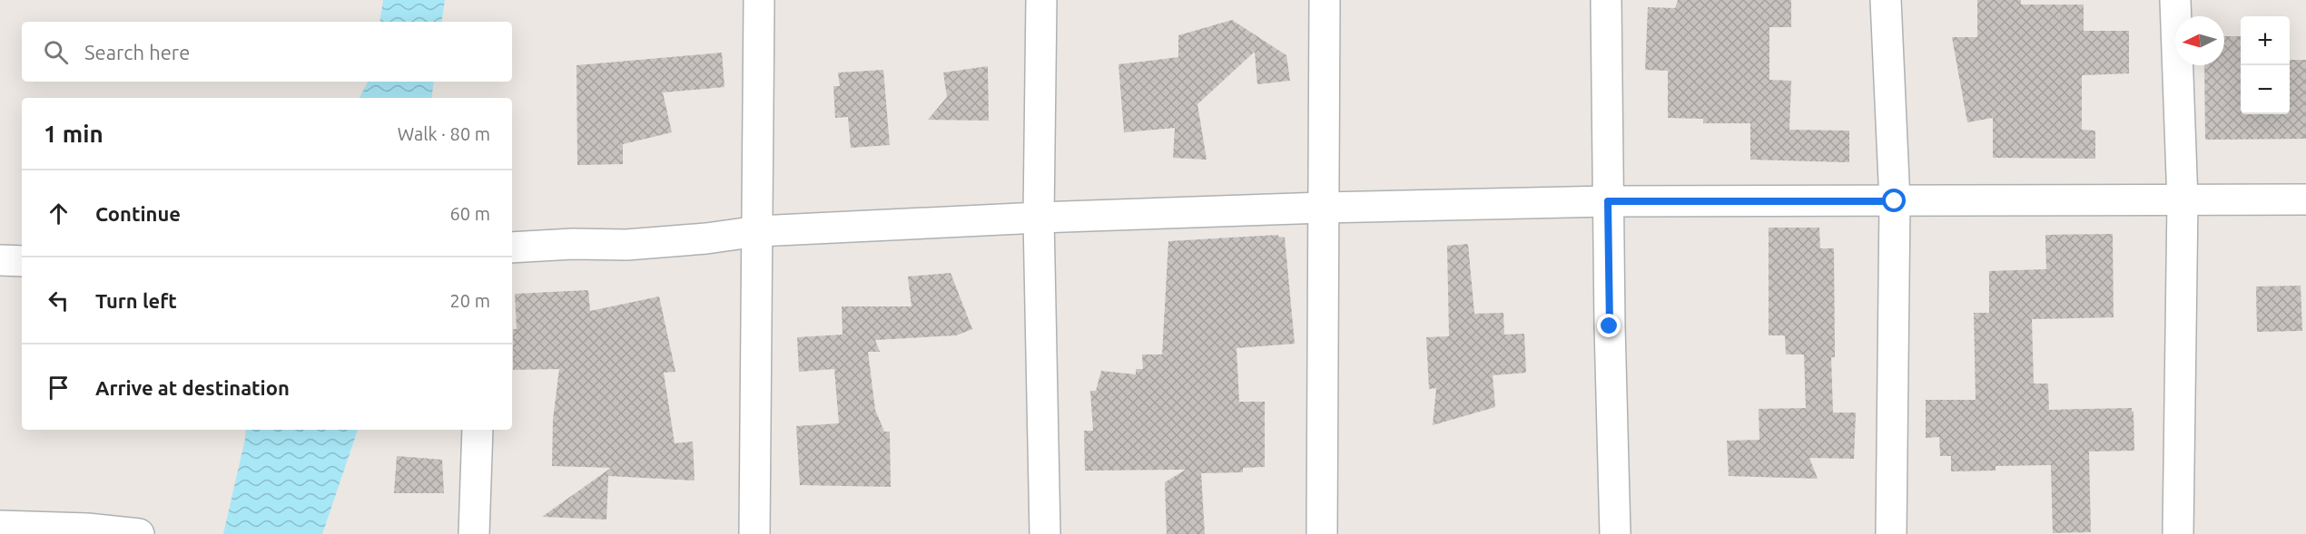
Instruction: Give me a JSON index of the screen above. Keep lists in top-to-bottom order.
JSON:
{
  "north": "left",
  "page": {
    "map_buttons": ["+", "−"],
    "search": "Search here",
    "heading": ["1 min", "Walk · 80 m"],
    "list": [
      ["Continue", "60 m"],
      ["Turn left", "20 m"],
      "Arrive at destination"
    ]
  }
}
